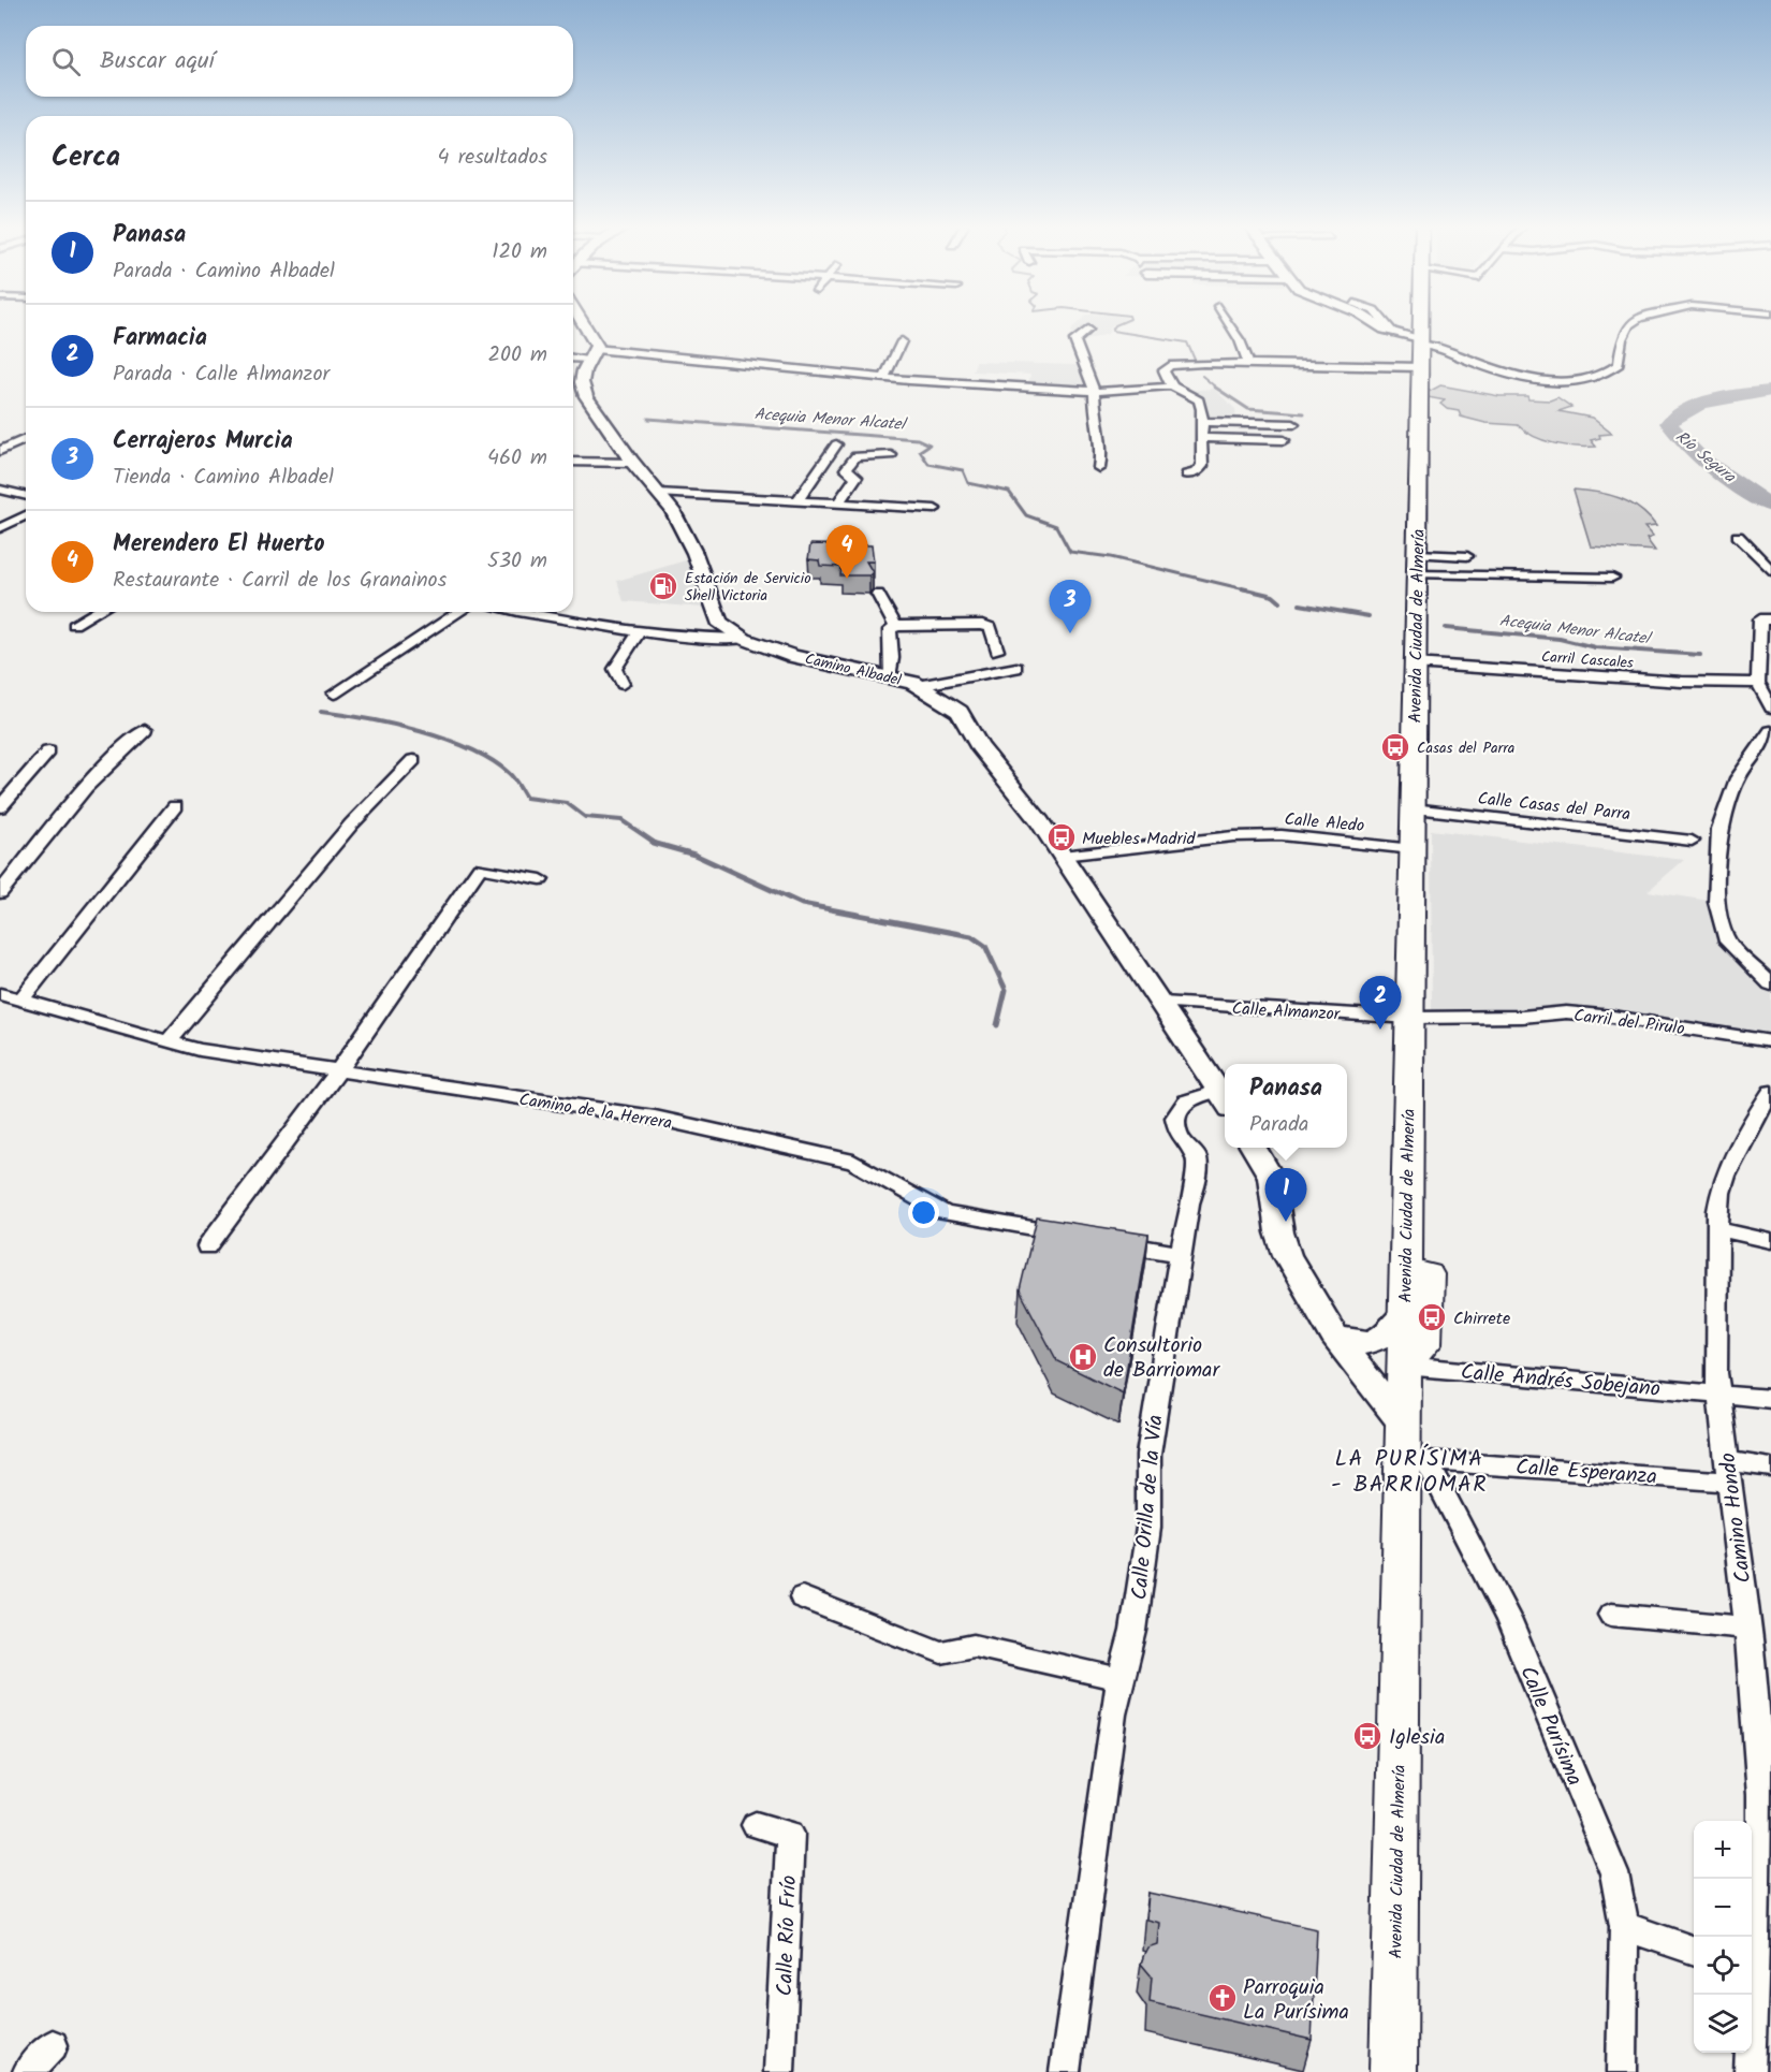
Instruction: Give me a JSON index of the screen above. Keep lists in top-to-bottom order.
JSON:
{
  "streets": {
    "main road": ["Avenida Ciudad de Almería", "Camino Albadel"],
    "street": [
      "Carril Cascales",
      "Calle Casas del Parra",
      "Calle Aledo",
      "Calle Almanzor",
      "Carril del Pirulo",
      "Camino de la Herrera",
      "Calle Andrés Sobejano",
      "Calle Esperanza",
      "Calle Orilla de la Vía",
      "Camino Hondo",
      "Calle Purísima",
      "Calle Río Frío"
    ]
  },
  "crossings": [
    ["Avenida Ciudad de Almería", "Carril Cascales"],
    ["Avenida Ciudad de Almería", "Calle Casas del Parra"],
    ["Avenida Ciudad de Almería", "Calle Aledo"],
    ["Avenida Ciudad de Almería", "Calle Almanzor"],
    ["Avenida Ciudad de Almería", "Carril del Pirulo"],
    ["Avenida Ciudad de Almería", "Calle Andrés Sobejano"],
    ["Avenida Ciudad de Almería", "Calle Esperanza"],
    ["Avenida Ciudad de Almería", "Calle Purísima"],
    ["Camino Albadel", "Calle Aledo"],
    ["Camino Albadel", "Calle Almanzor"],
    ["Camino Albadel", "Calle Orilla de la Vía"],
    ["Calle Almanzor", "Carril del Pirulo"],
    ["Calle Andrés Sobejano", "Camino Hondo"],
    ["Calle Esperanza", "Camino Hondo"],
    ["Calle Esperanza", "Calle Purísima"]
  ],
  "districts": ["LA PURÍSIMA - BARRIOMAR"],
  "water": ["Acequia Menor Alcatel", "Río Segura"],
  "places": {
    "fuel station": ["Estación de Servicio Shell Victoria"],
    "bus stop": [
      "Casas del Parra",
      "Muebles Madrid",
      "Chirrete",
      "Iglesia"
    ],
    "hospital": ["Consultorio de Barriomar"],
    "church": ["Parroquia La Purísima"]
  },
  "page": {
    "search": "Buscar aquí",
    "heading": ["Cerca", "4 resultados"],
    "list": [
      {
        "mark": "1",
        "name": "Panasa",
        "note": "Parada · Camino Albadel",
        "value": "120 m"
      },
      {
        "mark": "2",
        "name": "Farmacia",
        "note": "Parada · Calle Almanzor",
        "value": "200 m"
      },
      {
        "mark": "3",
        "name": "Cerrajeros Murcia",
        "note": "Tienda · Camino Albadel",
        "value": "460 m"
      },
      {
        "mark": "4",
        "name": "Merendero El Huerto",
        "note": "Restaurante · Carril de los Granainos",
        "value": "530 m"
      }
    ],
    "pins": [
      "4",
      "3",
      "2",
      "1"
    ],
    "popup": ["Panasa", "Parada"],
    "map_buttons": ["+", "−"]
  }
}
